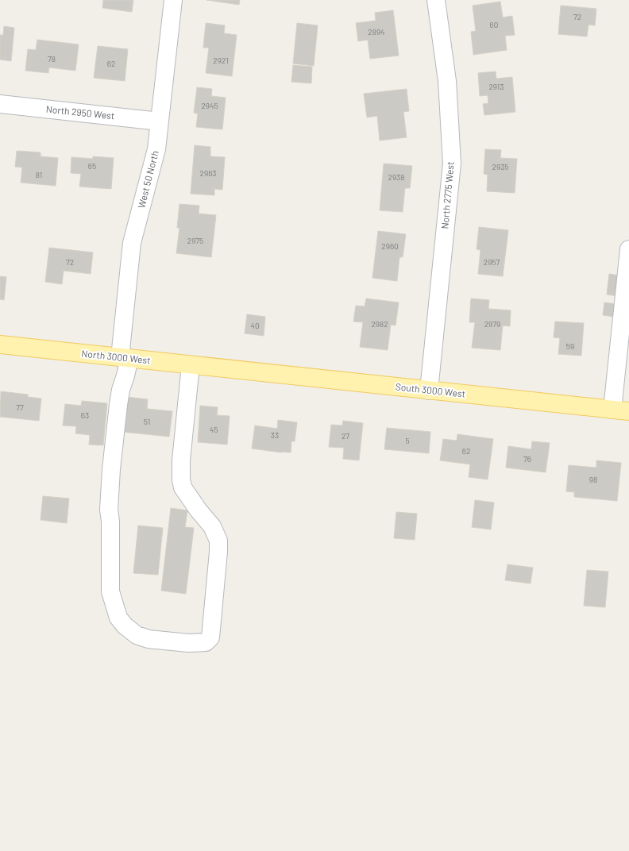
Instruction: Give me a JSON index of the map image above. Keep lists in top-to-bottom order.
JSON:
{
  "streets": {
    "main road": ["North 3000 West", "South 3000 West"],
    "street": ["North 2950 West", "West 50 North", "North 2775 West"]
  },
  "crossings": [
    ["North 2950 West", "West 50 North"],
    ["West 50 North", "North 3000 West"],
    ["North 2775 West", "South 3000 West"],
    ["North 3000 West", "South 3000 West"]
  ],
  "house_numbers": [
    "72",
    "60",
    "2894",
    "78",
    "2921",
    "62",
    "2913",
    "2945",
    "65",
    "2935",
    "2963",
    "81",
    "2938",
    "2975",
    "2960",
    "72",
    "2957",
    "2982",
    "2979",
    "40",
    "59",
    "77",
    "63",
    "51",
    "45",
    "33",
    "27",
    "5",
    "62",
    "76",
    "98"
  ]
}
